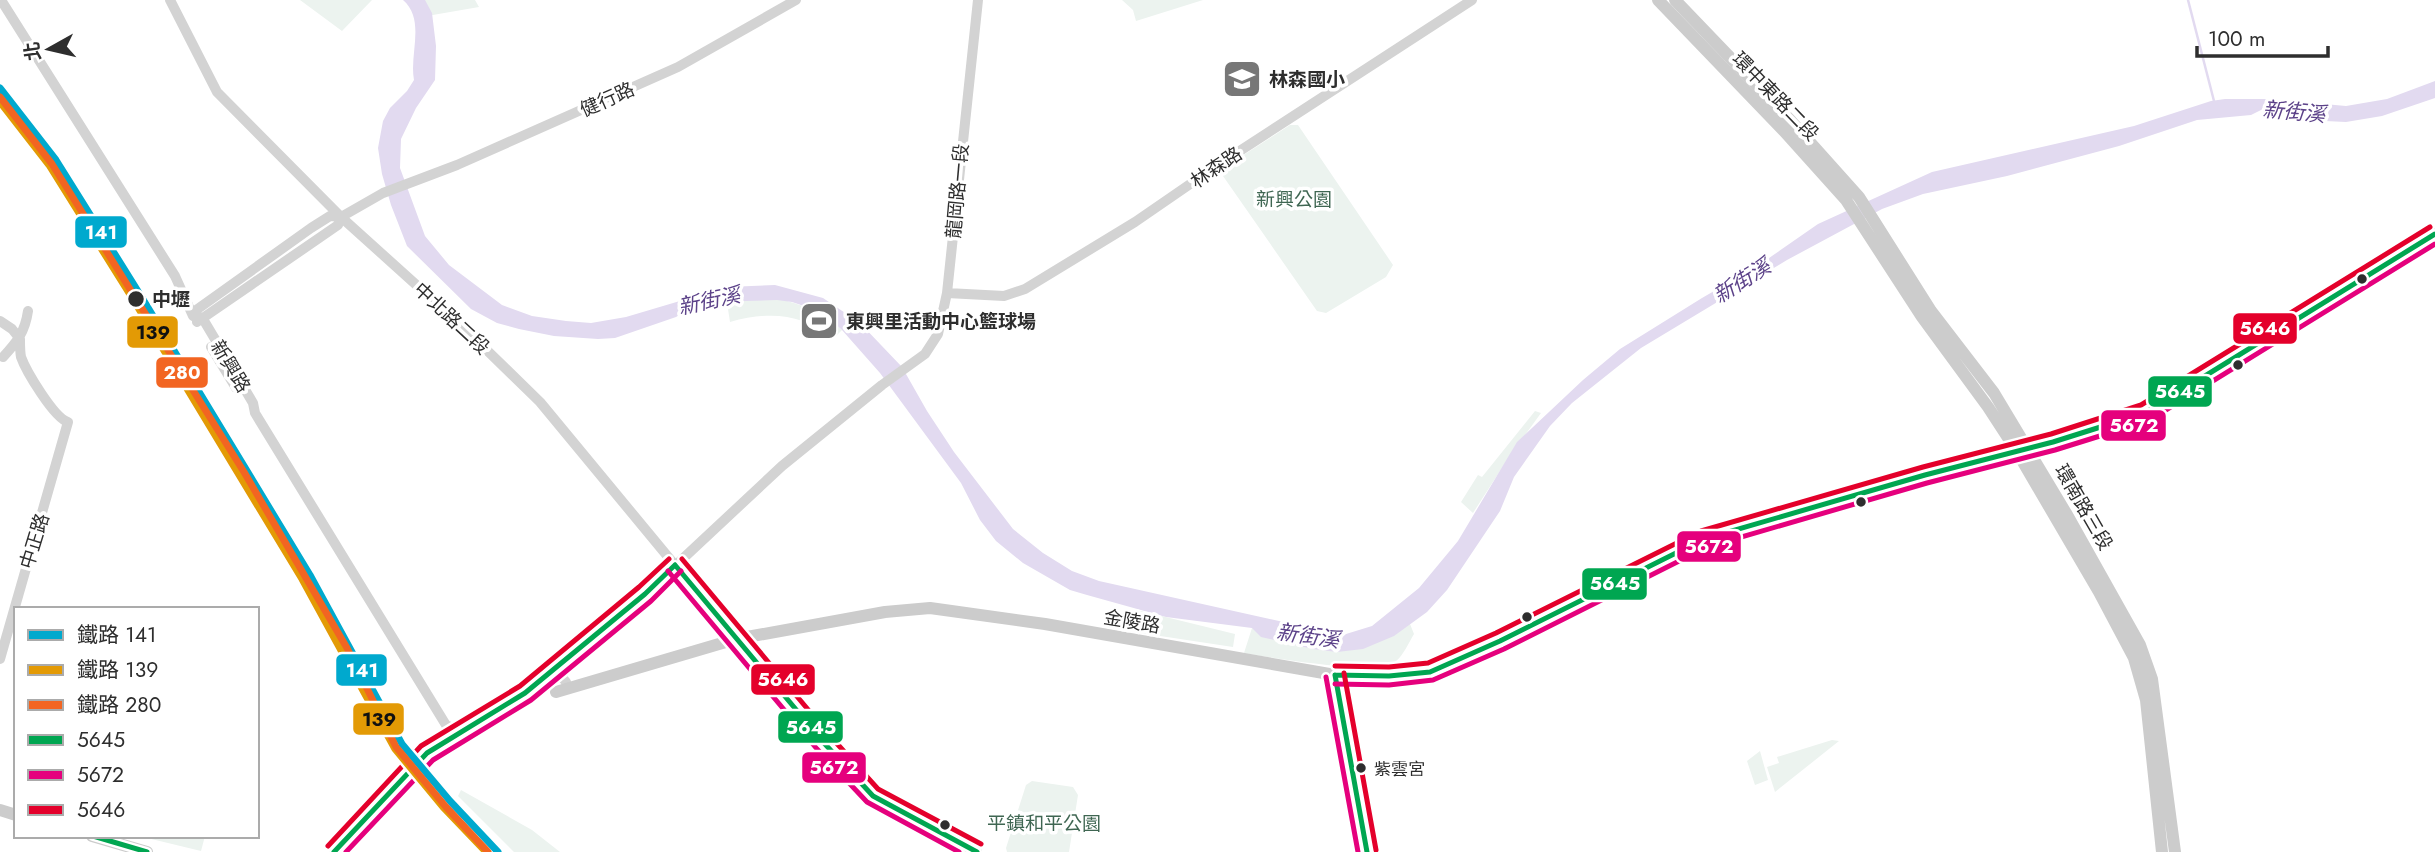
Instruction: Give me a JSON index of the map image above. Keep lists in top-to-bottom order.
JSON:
{
  "streets": {
    "main road": ["環中東路二段", "環南路三段", "金陵路"],
    "street": [
      "健行路",
      "林森路",
      "龍岡路一段",
      "中北路二段",
      "新興路",
      "中正路"
    ]
  },
  "crossings": [
    ["環中東路二段", "環南路三段"],
    ["健行路", "中北路二段"],
    ["林森路", "龍岡路一段"],
    ["龍岡路一段", "中北路二段"],
    ["中北路二段", "金陵路"],
    ["環南路三段", "金陵路"]
  ],
  "water": ["新街溪"],
  "parks": ["新興公園", "平鎮和平公園"],
  "places": {
    "school or university": ["林森國小"],
    "other": ["中壢", "紫雲宮"],
    "sports": ["東興里活動中心籃球場"]
  },
  "lines": [
    "rail line 141",
    "rail line 280",
    "rail line 139",
    "transit line 5646",
    "transit line 5645",
    "transit line 5672"
  ],
  "legend": [
    "鐵路 141",
    "鐵路 139",
    "鐵路 280",
    "5645",
    "5672",
    "5646"
  ],
  "scale_bar": "100 m",
  "north": "left"
}
